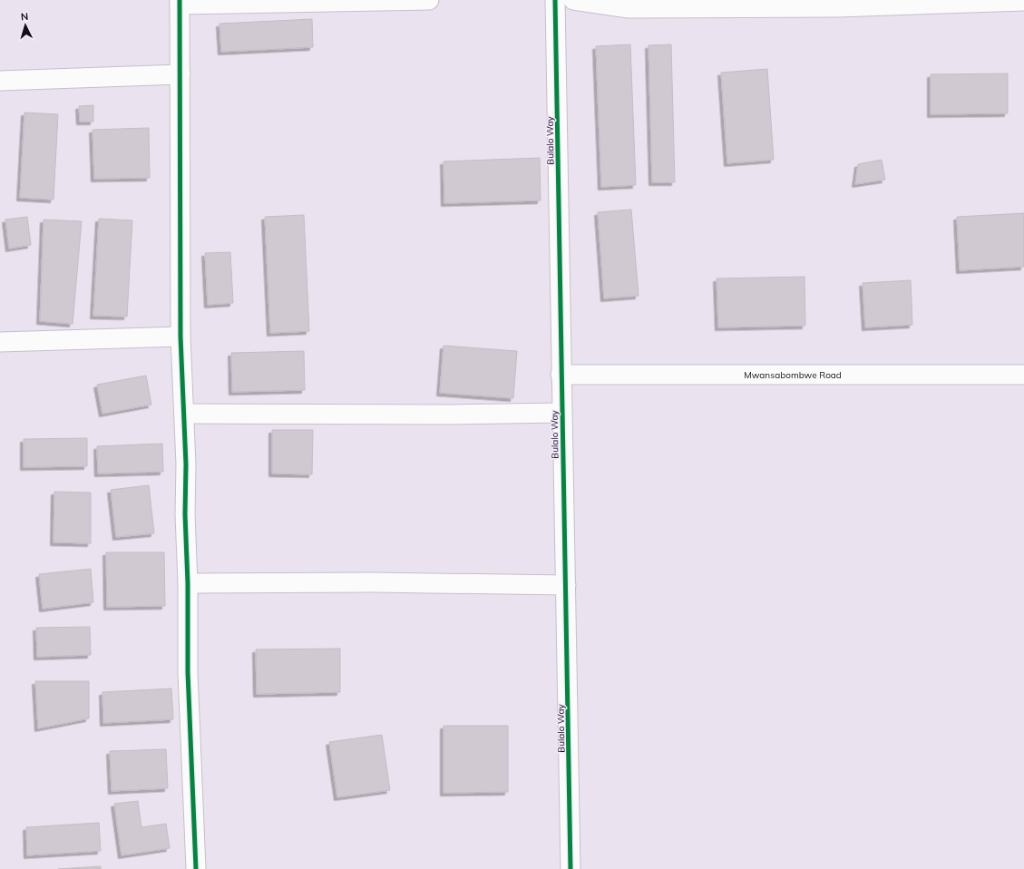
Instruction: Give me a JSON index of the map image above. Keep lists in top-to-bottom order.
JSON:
{
  "streets": {
    "street": ["Bulalo Way", "Mwansabombwe Road"]
  },
  "crossings": [
    ["Bulalo Way", "Mwansabombwe Road"]
  ],
  "north": "top"
}
